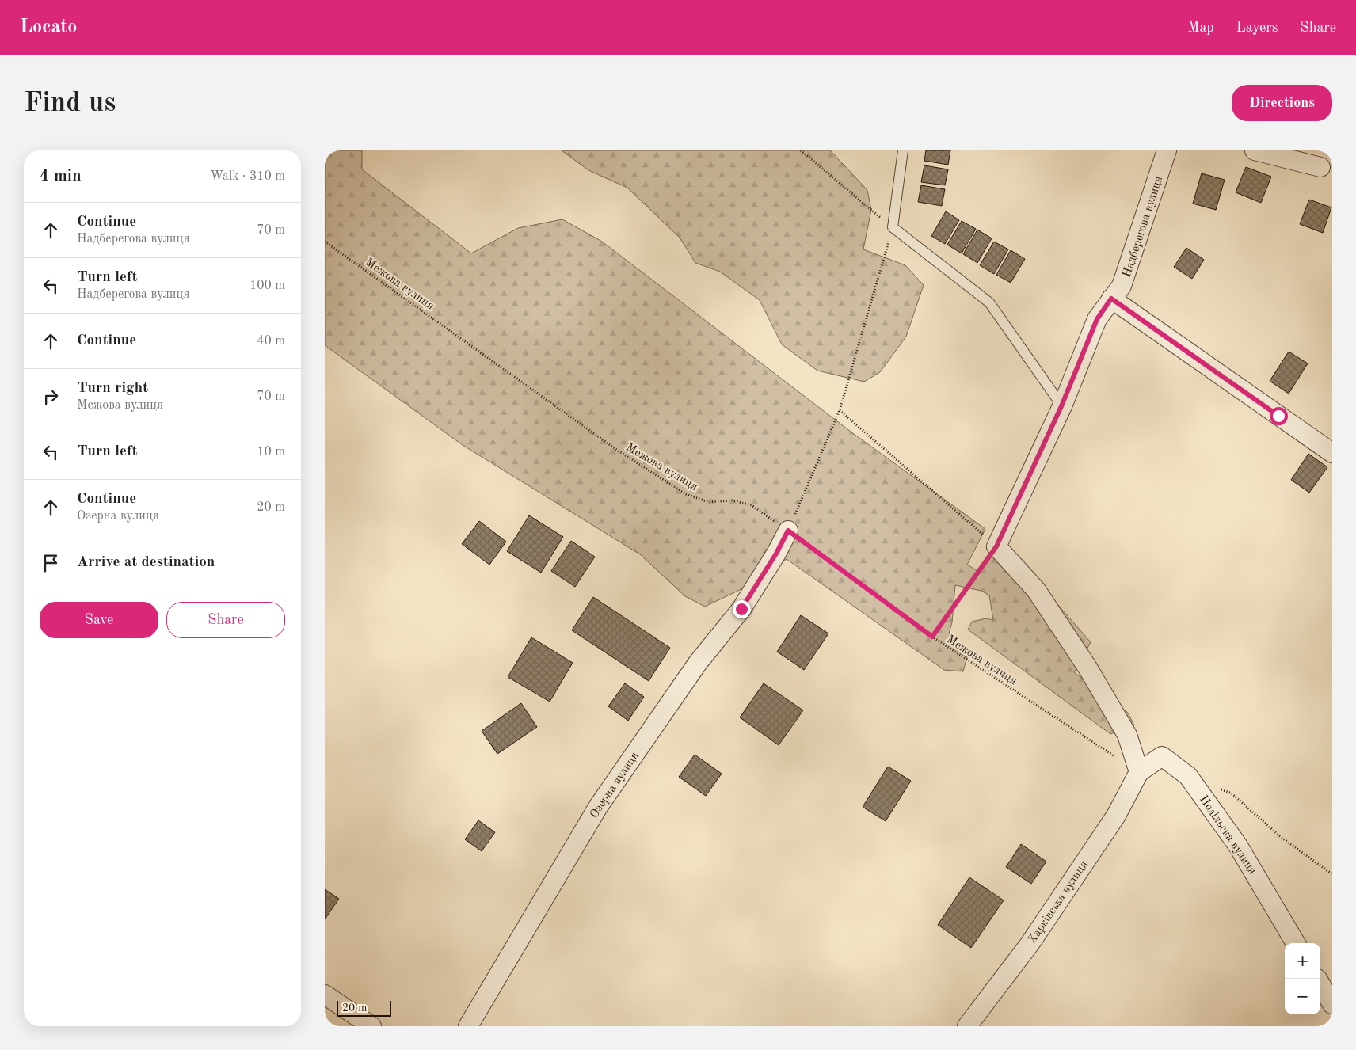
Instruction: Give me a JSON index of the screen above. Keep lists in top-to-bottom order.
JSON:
{
  "streets": {
    "street": [
      "Надберегова вулиця",
      "Озерна вулиця",
      "Подільска вулиця",
      "Харківська вулиця"
    ],
    "path": ["Межова вулиця"]
  },
  "crossings": [
    ["Межова вулиця", "Озерна вулиця"],
    ["Межова вулиця", "Подільска вулиця"],
    ["Межова вулиця", "Харківська вулиця"],
    ["Подільска вулиця", "Харківська вулиця"]
  ],
  "scale_bar": "20 m",
  "page": {
    "header": "Locato",
    "nav": ["Map", "Layers", "Share"],
    "buttons": [
      "Directions",
      ["Save", "Share"]
    ],
    "title": "Find us",
    "heading": ["4 min", "Walk · 310 m"],
    "list": [
      ["Continue", "Надберегова вулиця", "70 m"],
      ["Turn left", "Надберегова вулиця", "100 m"],
      ["Continue", "40 m"],
      ["Turn right", "Межова вулиця", "70 m"],
      ["Turn left", "10 m"],
      ["Continue", "Озерна вулиця", "20 m"],
      "Arrive at destination"
    ],
    "map_buttons": ["+", "−"],
    "scale": "20 m"
  }
}
